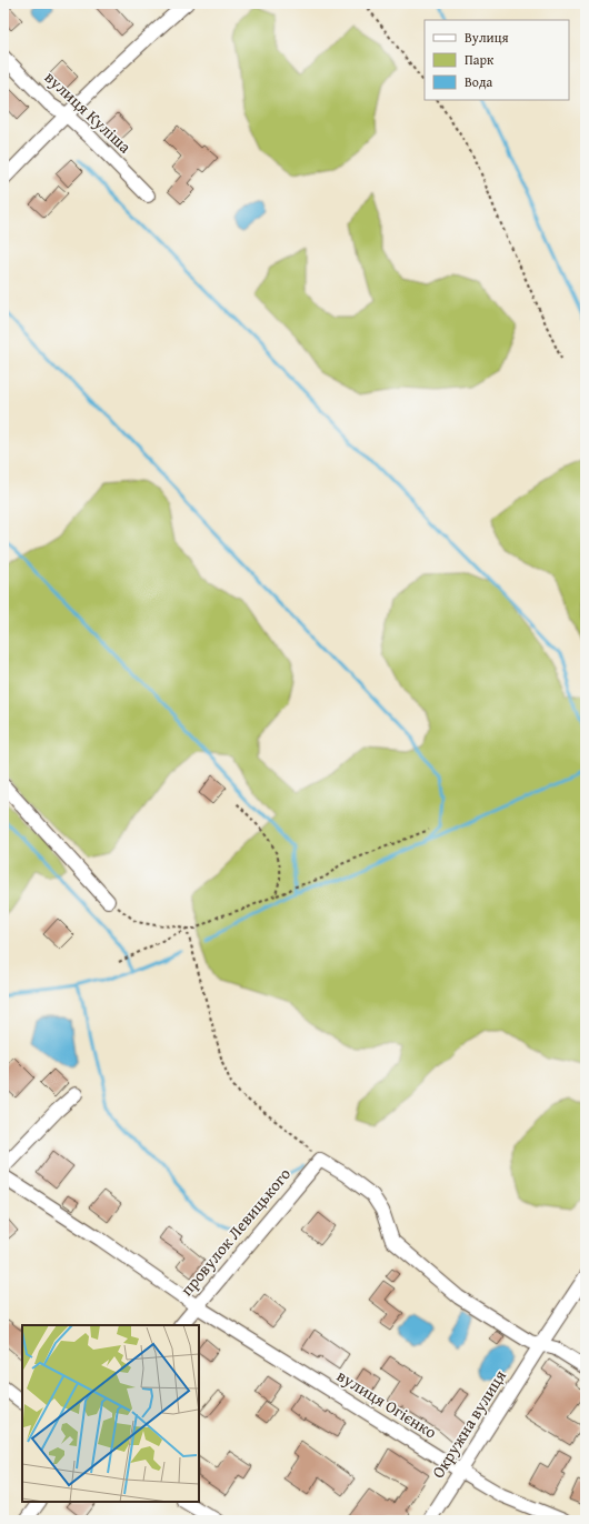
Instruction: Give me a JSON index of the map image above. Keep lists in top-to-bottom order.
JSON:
{
  "streets": {
    "street": [
      "вулиця Куліша",
      "провулок Левицького",
      "вулиця Огієнко",
      "Окружна вулиця"
    ]
  },
  "crossings": [
    ["провулок Левицького", "вулиця Огієнко"],
    ["вулиця Огієнко", "Окружна вулиця"]
  ],
  "legend": ["Вулиця", "Парк", "Вода"]
}
